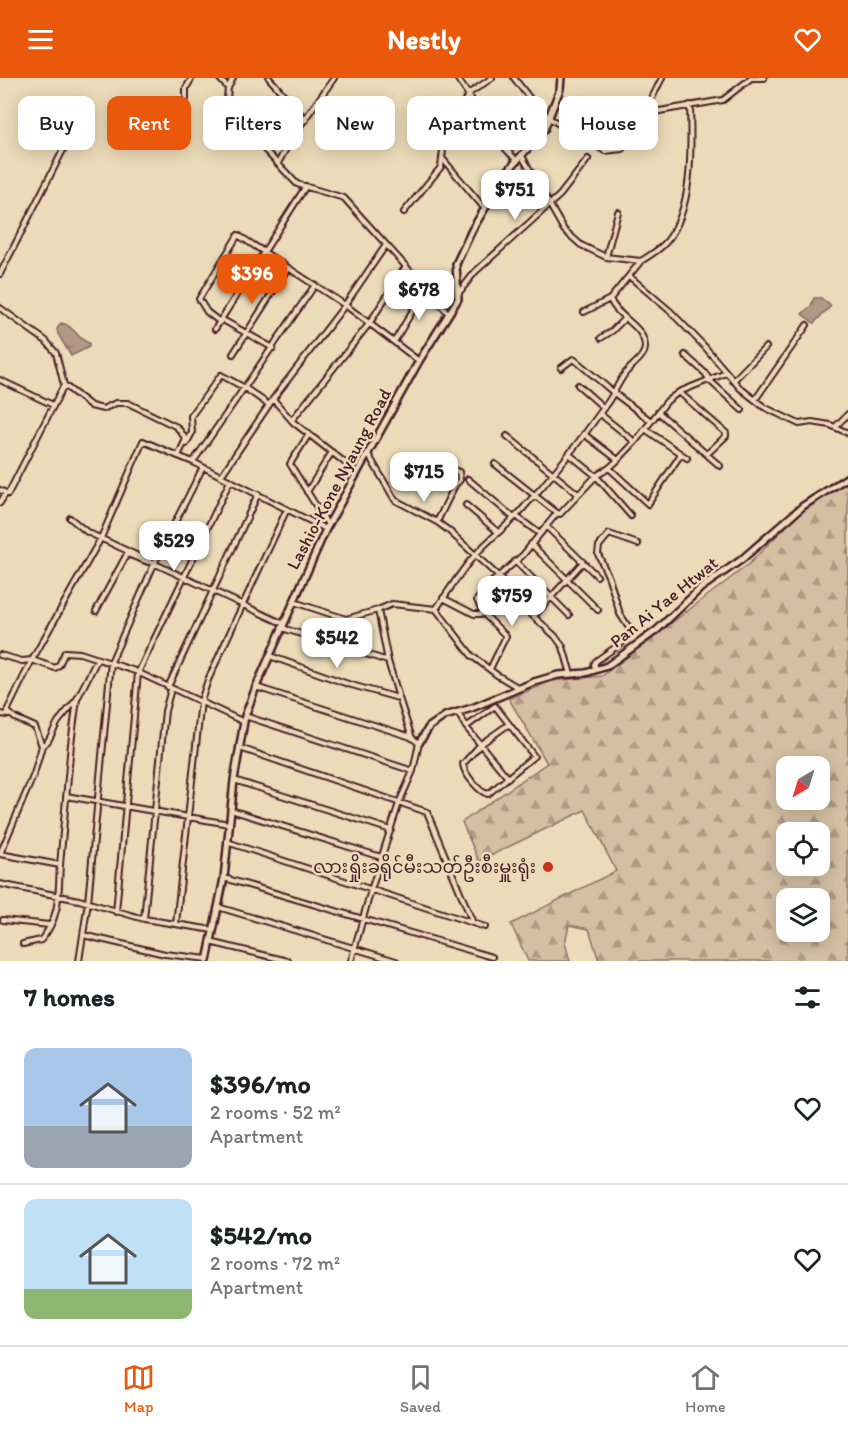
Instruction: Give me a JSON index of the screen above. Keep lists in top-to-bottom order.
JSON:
{
  "streets": {
    "main road": ["Lashio-Kone Nyaung Road", "Pan Ai Yae Htwat"]
  },
  "places": ["လားရှိုးခရိုင်မီးသတ်ဦးစီးမှူးရုံး"],
  "north": "bottom left",
  "page": {
    "header": "Nestly",
    "chip": [
      "Buy",
      "Rent",
      "Filters",
      "New",
      "Apartment",
      "House"
    ],
    "price": [
      "$751",
      "$396",
      "$678",
      "$715",
      "$529",
      "$759",
      "$542"
    ],
    "heading": "7 homes",
    "list": [
      {
        "name": "$396/mo",
        "note": "2 rooms · 52 m² · Apartment"
      },
      {
        "name": "$542/mo",
        "note": "2 rooms · 72 m² · Apartment"
      }
    ],
    "tabs": ["Map", "Saved", "Home"]
  }
}
